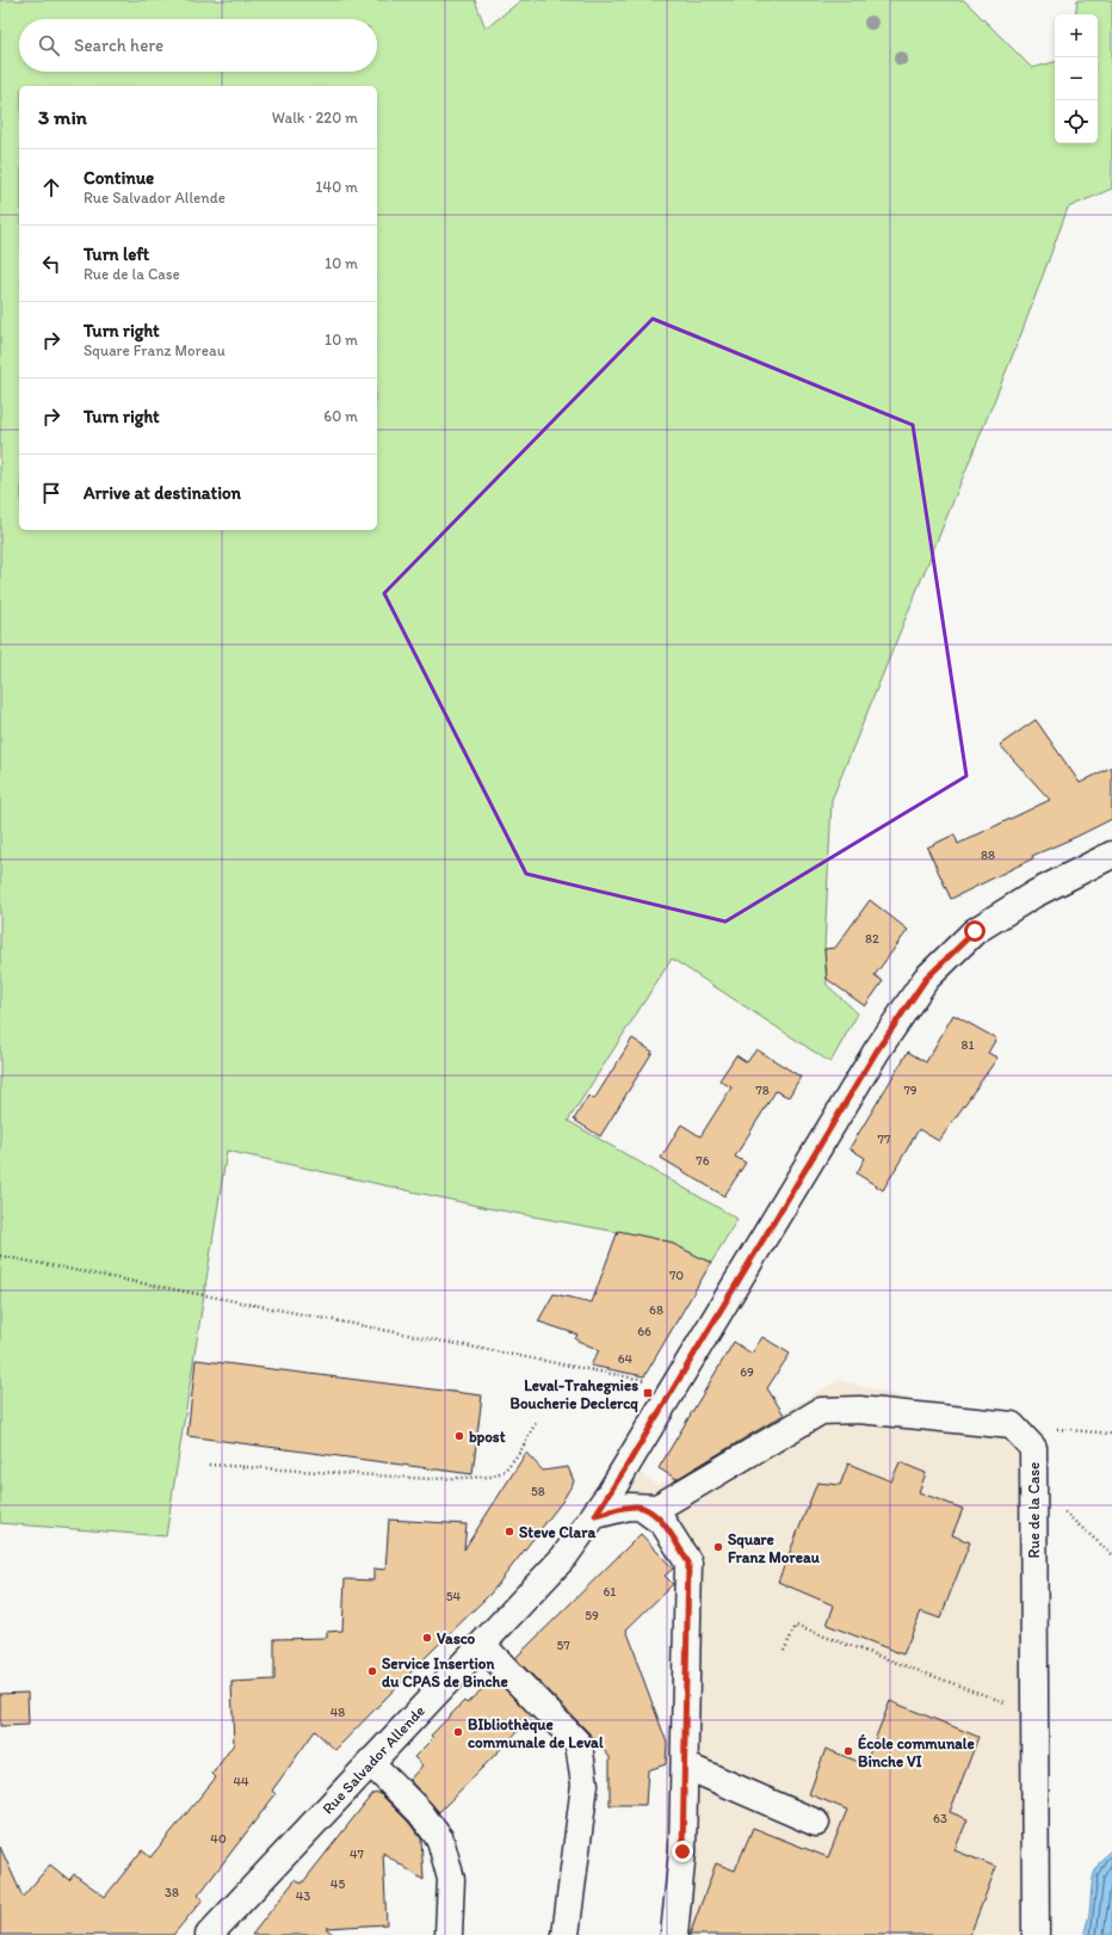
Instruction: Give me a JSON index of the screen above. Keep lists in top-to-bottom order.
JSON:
{
  "streets": {
    "street": ["Rue de la Case", "Rue Salvador Allende"]
  },
  "places": {
    "transit": ["Leval-Trahegnies Boucherie Declercq"],
    "other": [
      "bpost",
      "Steve Clara",
      "Square Franz Moreau",
      "Vasco",
      "Service Insertion du CPAS de Binche",
      "BIbliothèque communale de Leval",
      "École communale Binche VI"
    ]
  },
  "house_numbers": [
    "88",
    "82",
    "81",
    "78",
    "79",
    "77",
    "76",
    "70",
    "68",
    "66",
    "64",
    "69",
    "58",
    "61",
    "54",
    "59",
    "57",
    "48",
    "44",
    "63",
    "40",
    "47",
    "45",
    "38",
    "43"
  ],
  "page": {
    "map_buttons": ["+", "−"],
    "search": "Search here",
    "heading": ["3 min", "Walk · 220 m"],
    "list": [
      ["Continue", "Rue Salvador Allende", "140 m"],
      ["Turn left", "Rue de la Case", "10 m"],
      ["Turn right", "Square Franz Moreau", "10 m"],
      ["Turn right", "60 m"],
      "Arrive at destination"
    ]
  }
}
